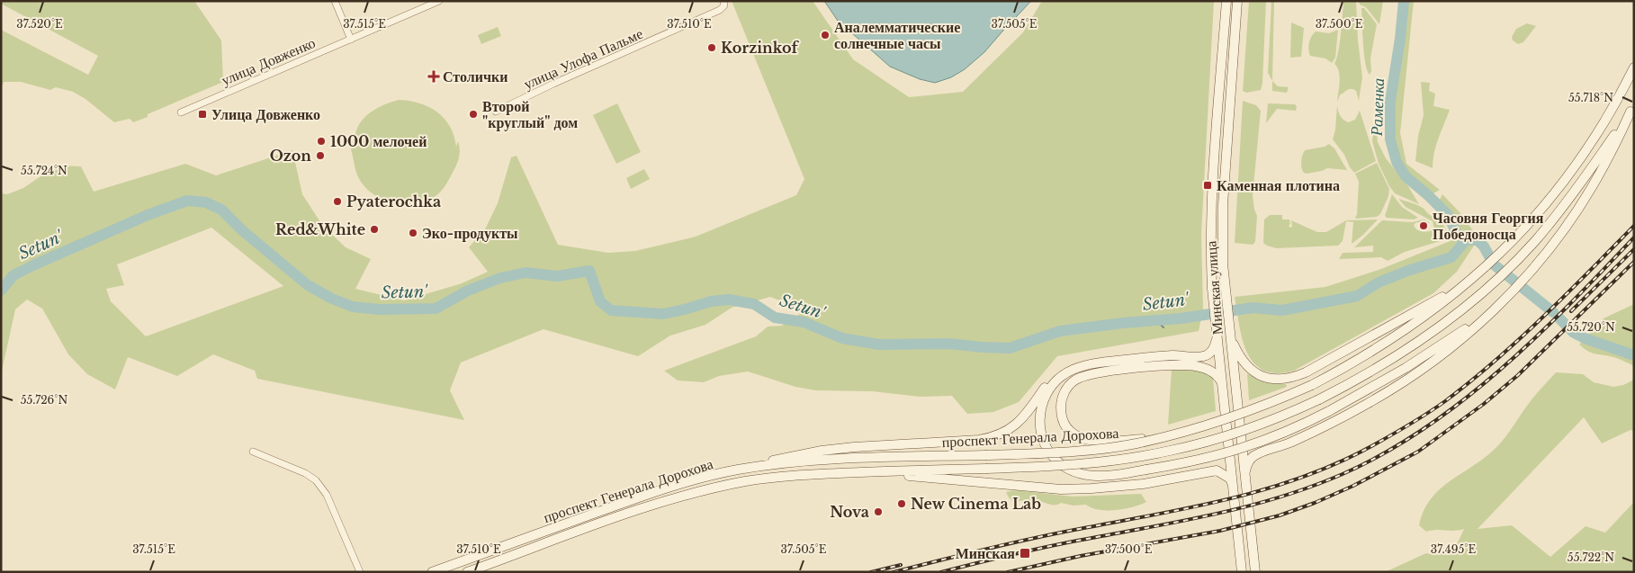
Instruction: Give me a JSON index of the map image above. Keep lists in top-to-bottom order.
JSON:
{
  "streets": {
    "main road": ["Минская улица", "проспект Генерала Дорохова"],
    "street": ["улица Улофа Пальме", "улица Довженко"]
  },
  "water": ["Раменка", "Setun'"],
  "places": {
    "other": [
      "Аналемматические солнечные часы",
      "Korzinkof",
      "Второй \"круглый\" дом",
      "1000 мелочей",
      "Ozon",
      "Pyaterochka",
      "Часовня Георгия Победоносца",
      "Red&White",
      "Эко-продукты",
      "New Cinema Lab",
      "Nova"
    ],
    "health": ["Столички"],
    "transit": ["Улица Довженко", "Каменная плотина", "Минская"]
  },
  "coordinates": [
    "37.515°E",
    "37.510°E",
    "37.505°E",
    "37.500°E",
    "37.520°E",
    "55.718°N",
    "55.724°N",
    "55.720°N",
    "55.726°N",
    "37.495°E",
    "55.722°N"
  ]
}
